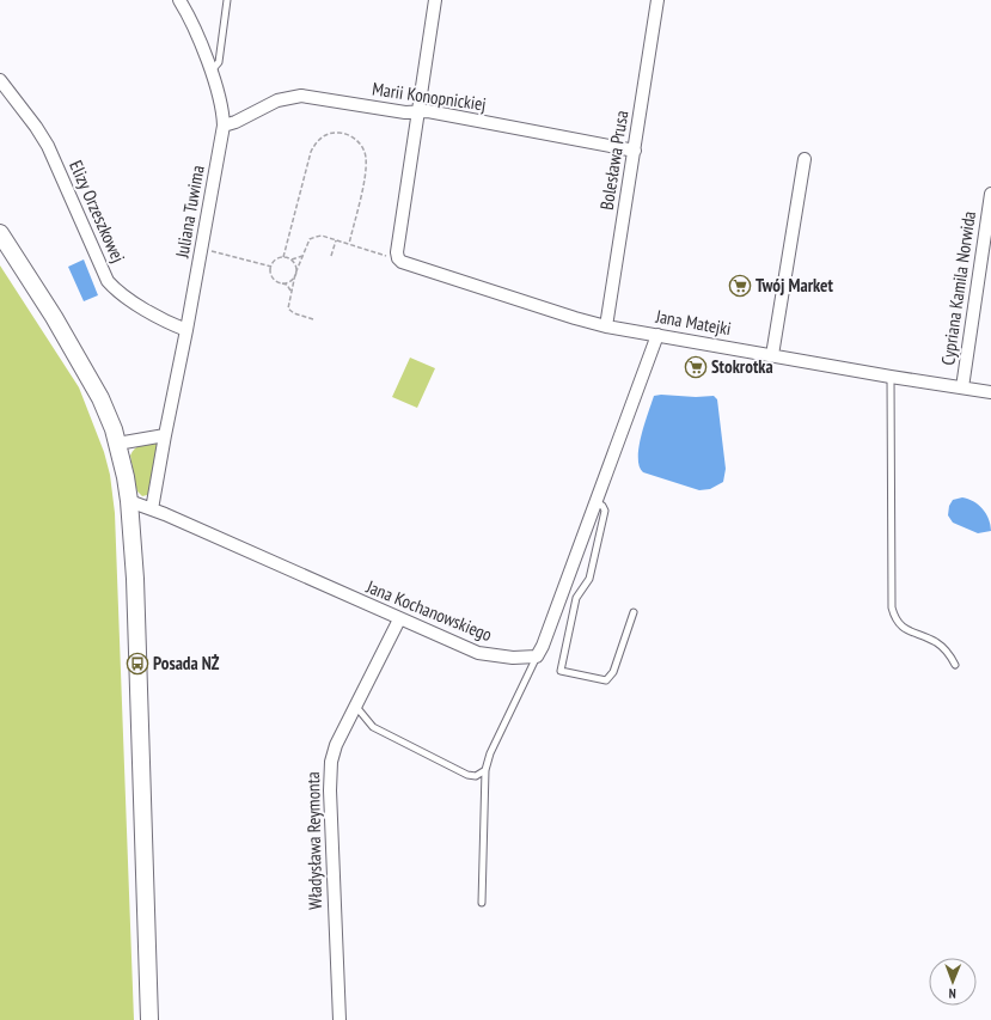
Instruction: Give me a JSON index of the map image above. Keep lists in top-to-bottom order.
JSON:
{
  "streets": {
    "street": [
      "Marii Konopnickiej",
      "Bolesława Prusa",
      "Elizy Orzeszkowej",
      "Juliana Tuwima",
      "Cypriana Kamila Norwida",
      "Jana Matejki",
      "Jana Kochanowskiego",
      "Władysława Reymonta"
    ]
  },
  "crossings": [
    ["Marii Konopnickiej", "Bolesława Prusa"],
    ["Marii Konopnickiej", "Juliana Tuwima"],
    ["Bolesława Prusa", "Jana Matejki"],
    ["Elizy Orzeszkowej", "Juliana Tuwima"],
    ["Juliana Tuwima", "Jana Kochanowskiego"],
    ["Cypriana Kamila Norwida", "Jana Matejki"],
    ["Jana Kochanowskiego", "Władysława Reymonta"]
  ],
  "places": {
    "supermarket": ["Twój Market", "Stokrotka"],
    "bus stop": ["Posada NŻ"]
  },
  "north": "bottom"
}
